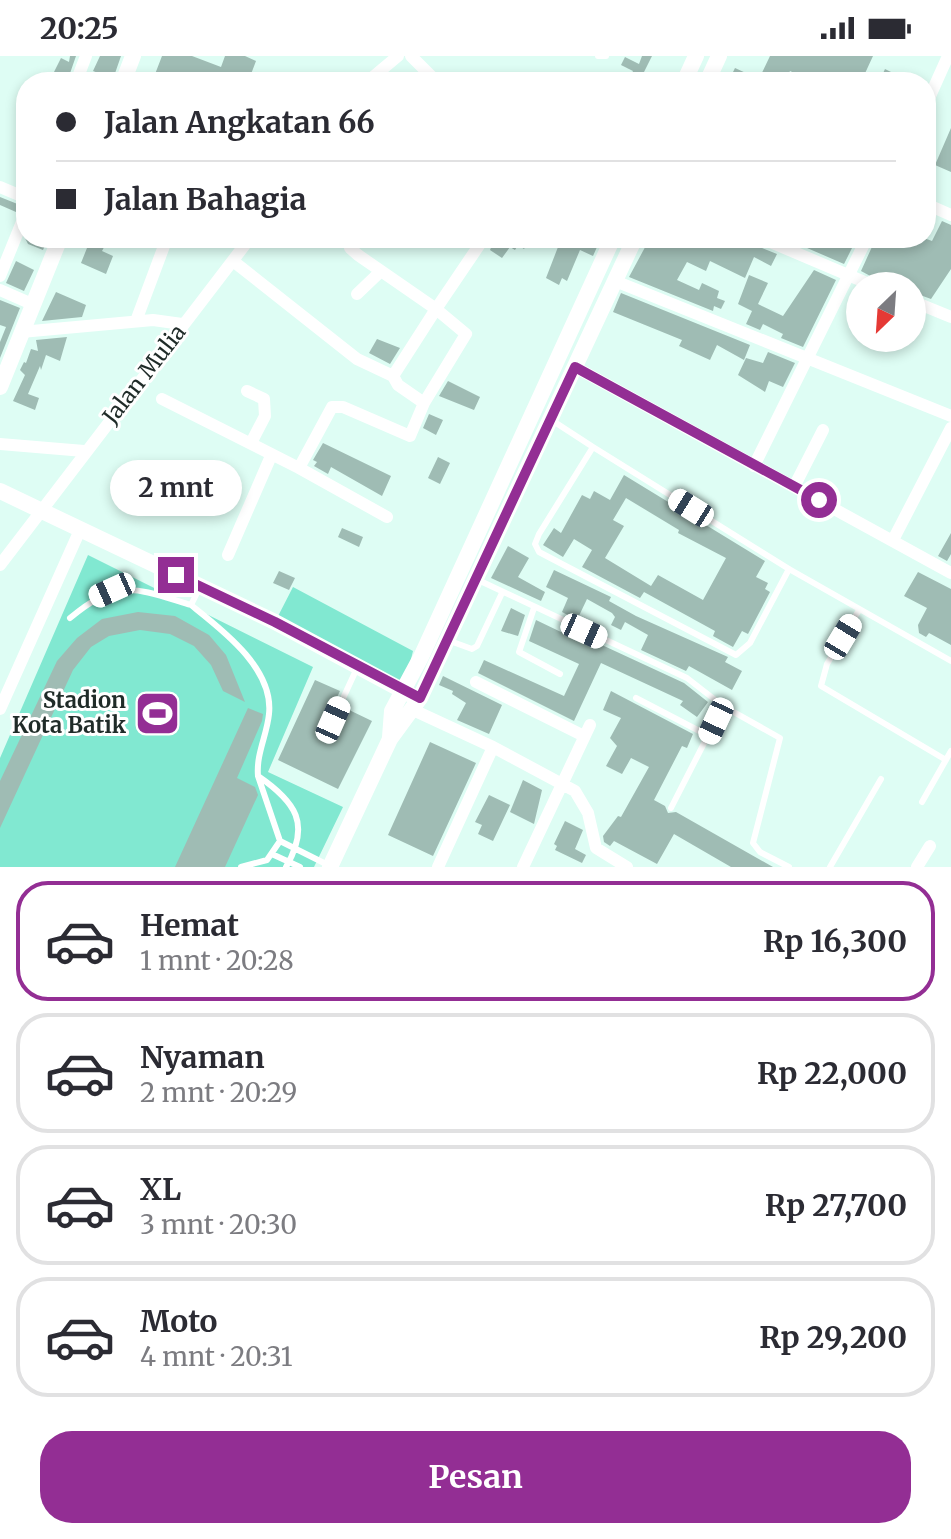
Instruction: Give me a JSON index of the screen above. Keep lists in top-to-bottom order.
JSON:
{
  "streets": {
    "street": ["Jalan Mulia"]
  },
  "places": {
    "sports": ["Stadion Kota Batik"]
  },
  "north": "bottom left",
  "page": {
    "status": "20:25",
    "banner": ["Jalan Angkatan 66", "Jalan Bahagia"],
    "bubble": "2 mnt",
    "list": [
      {
        "name": "Hemat",
        "note": "1 mnt · 20:28",
        "value": "Rp 16,300"
      },
      {
        "name": "Nyaman",
        "note": "2 mnt · 20:29",
        "value": "Rp 22,000"
      },
      {
        "name": "XL",
        "note": "3 mnt · 20:30",
        "value": "Rp 27,700"
      },
      {
        "name": "Moto",
        "note": "4 mnt · 20:31",
        "value": "Rp 29,200"
      }
    ],
    "buttons": "Pesan"
  }
}
